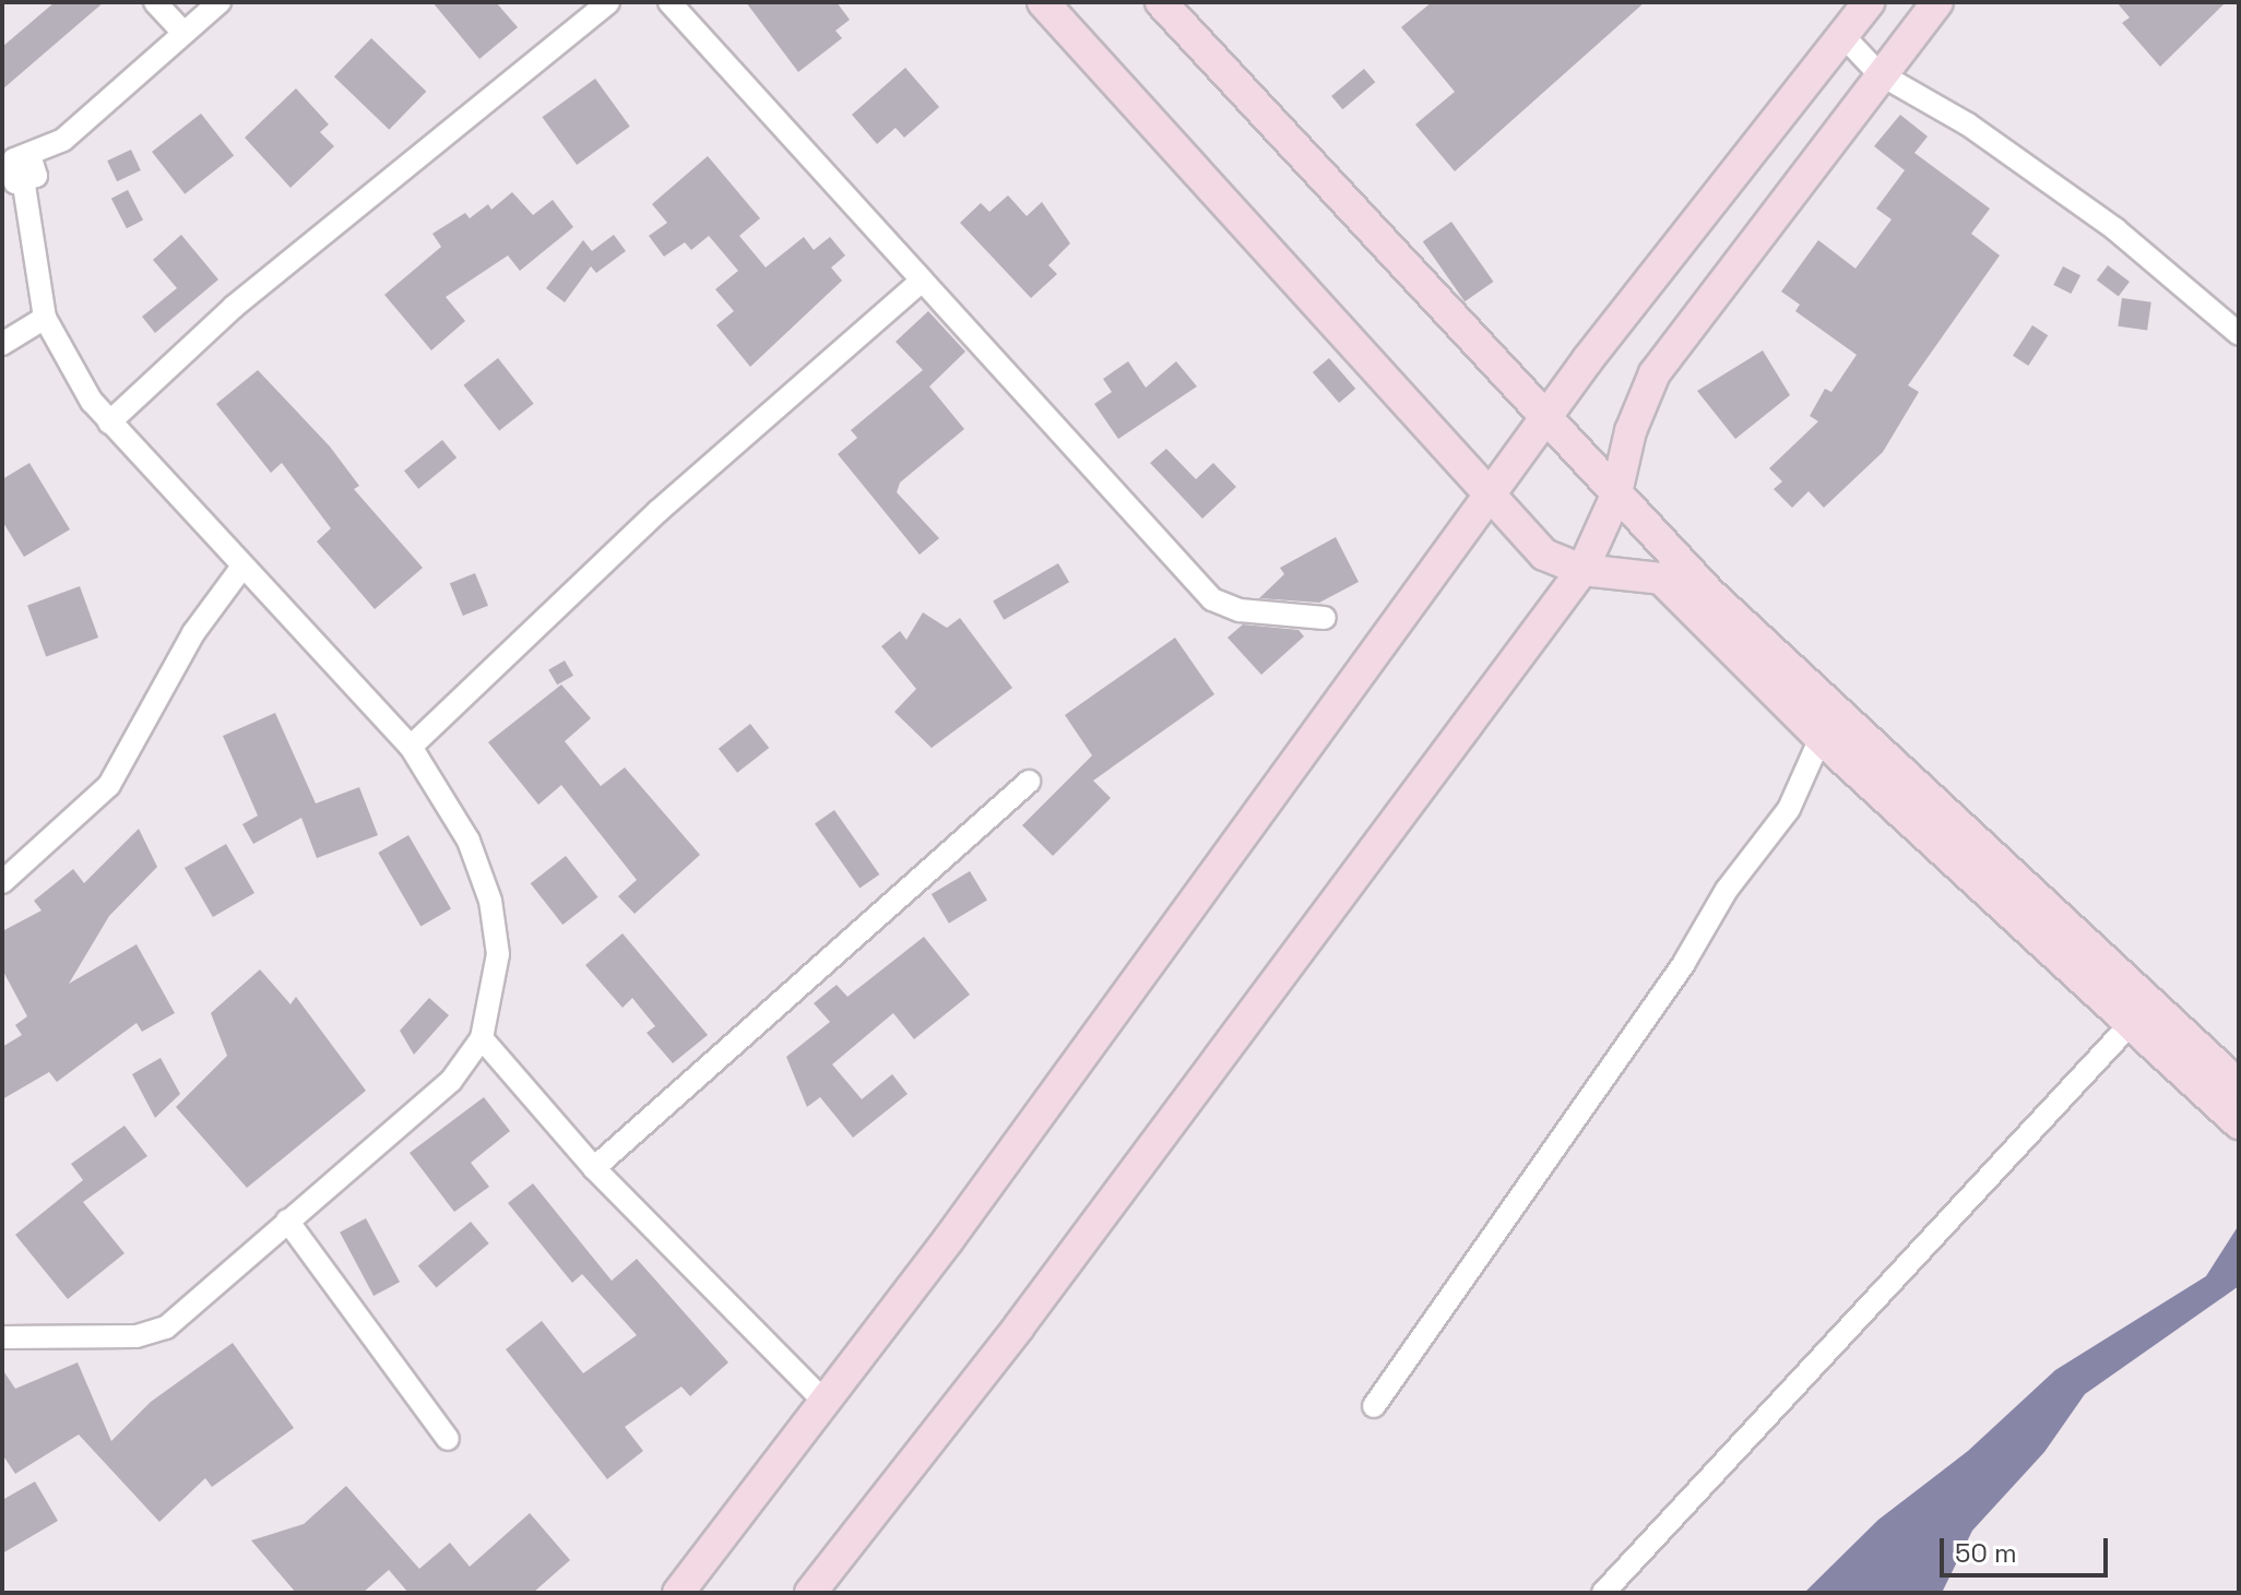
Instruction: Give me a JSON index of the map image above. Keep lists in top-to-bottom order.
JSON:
{
  "scale_bar": "50 m"
}
